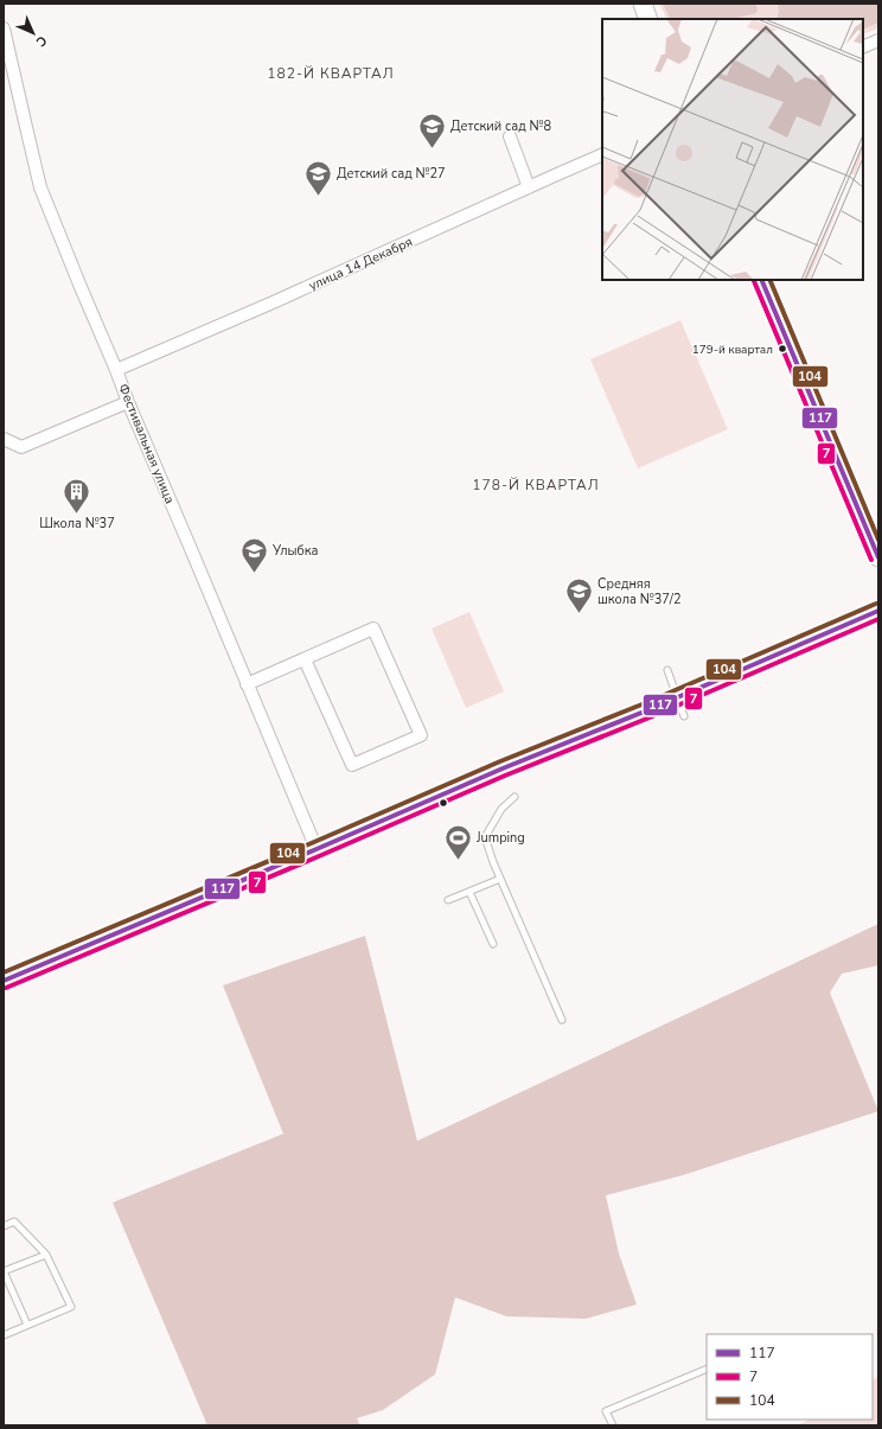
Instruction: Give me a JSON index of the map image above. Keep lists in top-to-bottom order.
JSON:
{
  "streets": {
    "street": ["улица 14 Декабря", "Фестивальная улица"]
  },
  "crossings": [
    ["улица 14 Декабря", "Фестивальная улица"]
  ],
  "districts": ["182-Й КВАРТАЛ", "178-Й КВАРТАЛ"],
  "places": {
    "school or university": [
      "Детский сад №8",
      "Детский сад №27",
      "Улыбка",
      "Средняя школа №37/2"
    ],
    "other": ["179-й квартал"],
    "building": ["Школа №37"],
    "sports": ["Jumping"]
  },
  "lines": ["transit line 117", "transit line 104", "transit line 7"],
  "legend": ["117", "7", "104"],
  "north": "bottom right"
}
